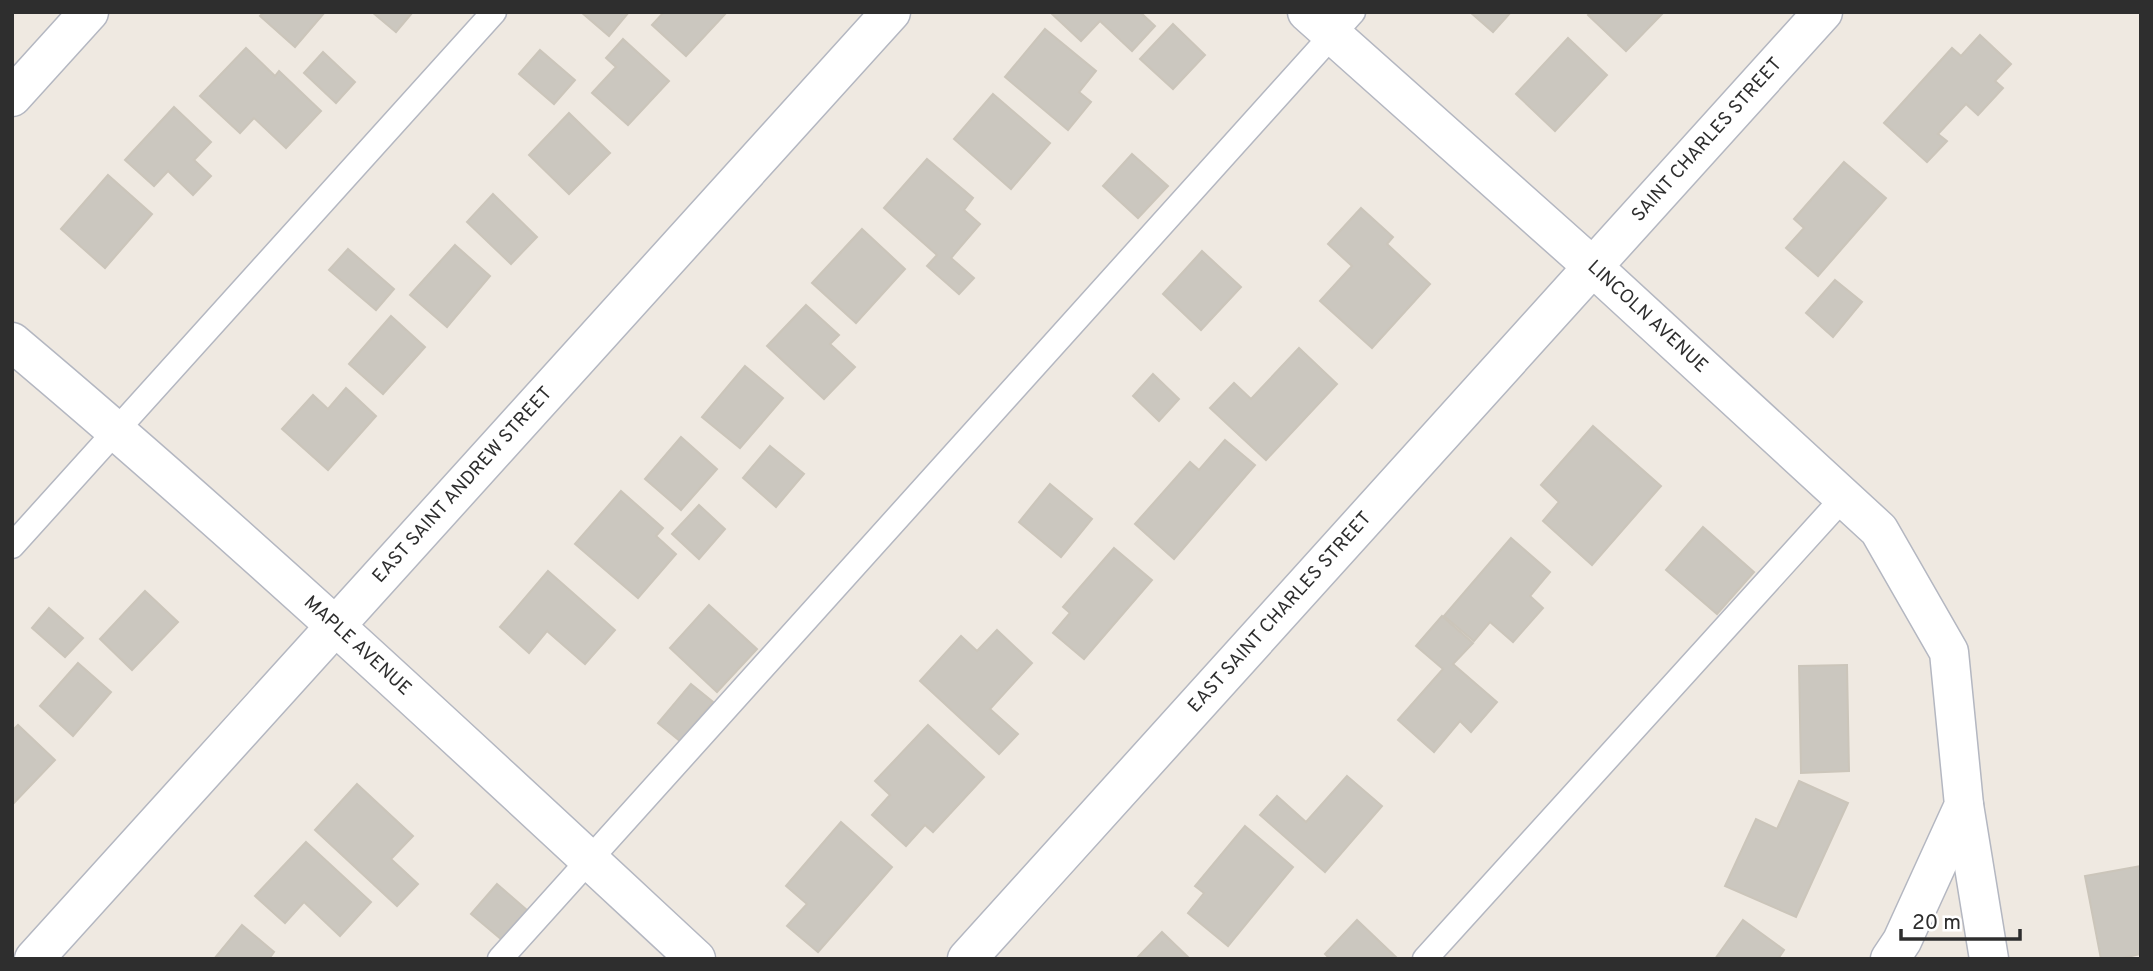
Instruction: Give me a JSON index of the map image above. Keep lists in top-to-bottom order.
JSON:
{
  "streets": {
    "street": [
      "SAINT CHARLES STREET",
      "LINCOLN AVENUE",
      "EAST SAINT ANDREW STREET",
      "EAST SAINT CHARLES STREET",
      "MAPLE AVENUE"
    ]
  },
  "crossings": [
    ["SAINT CHARLES STREET", "LINCOLN AVENUE"],
    ["SAINT CHARLES STREET", "EAST SAINT CHARLES STREET"],
    ["LINCOLN AVENUE", "EAST SAINT CHARLES STREET"],
    ["EAST SAINT ANDREW STREET", "MAPLE AVENUE"]
  ],
  "scale_bar": "20 m"
}
